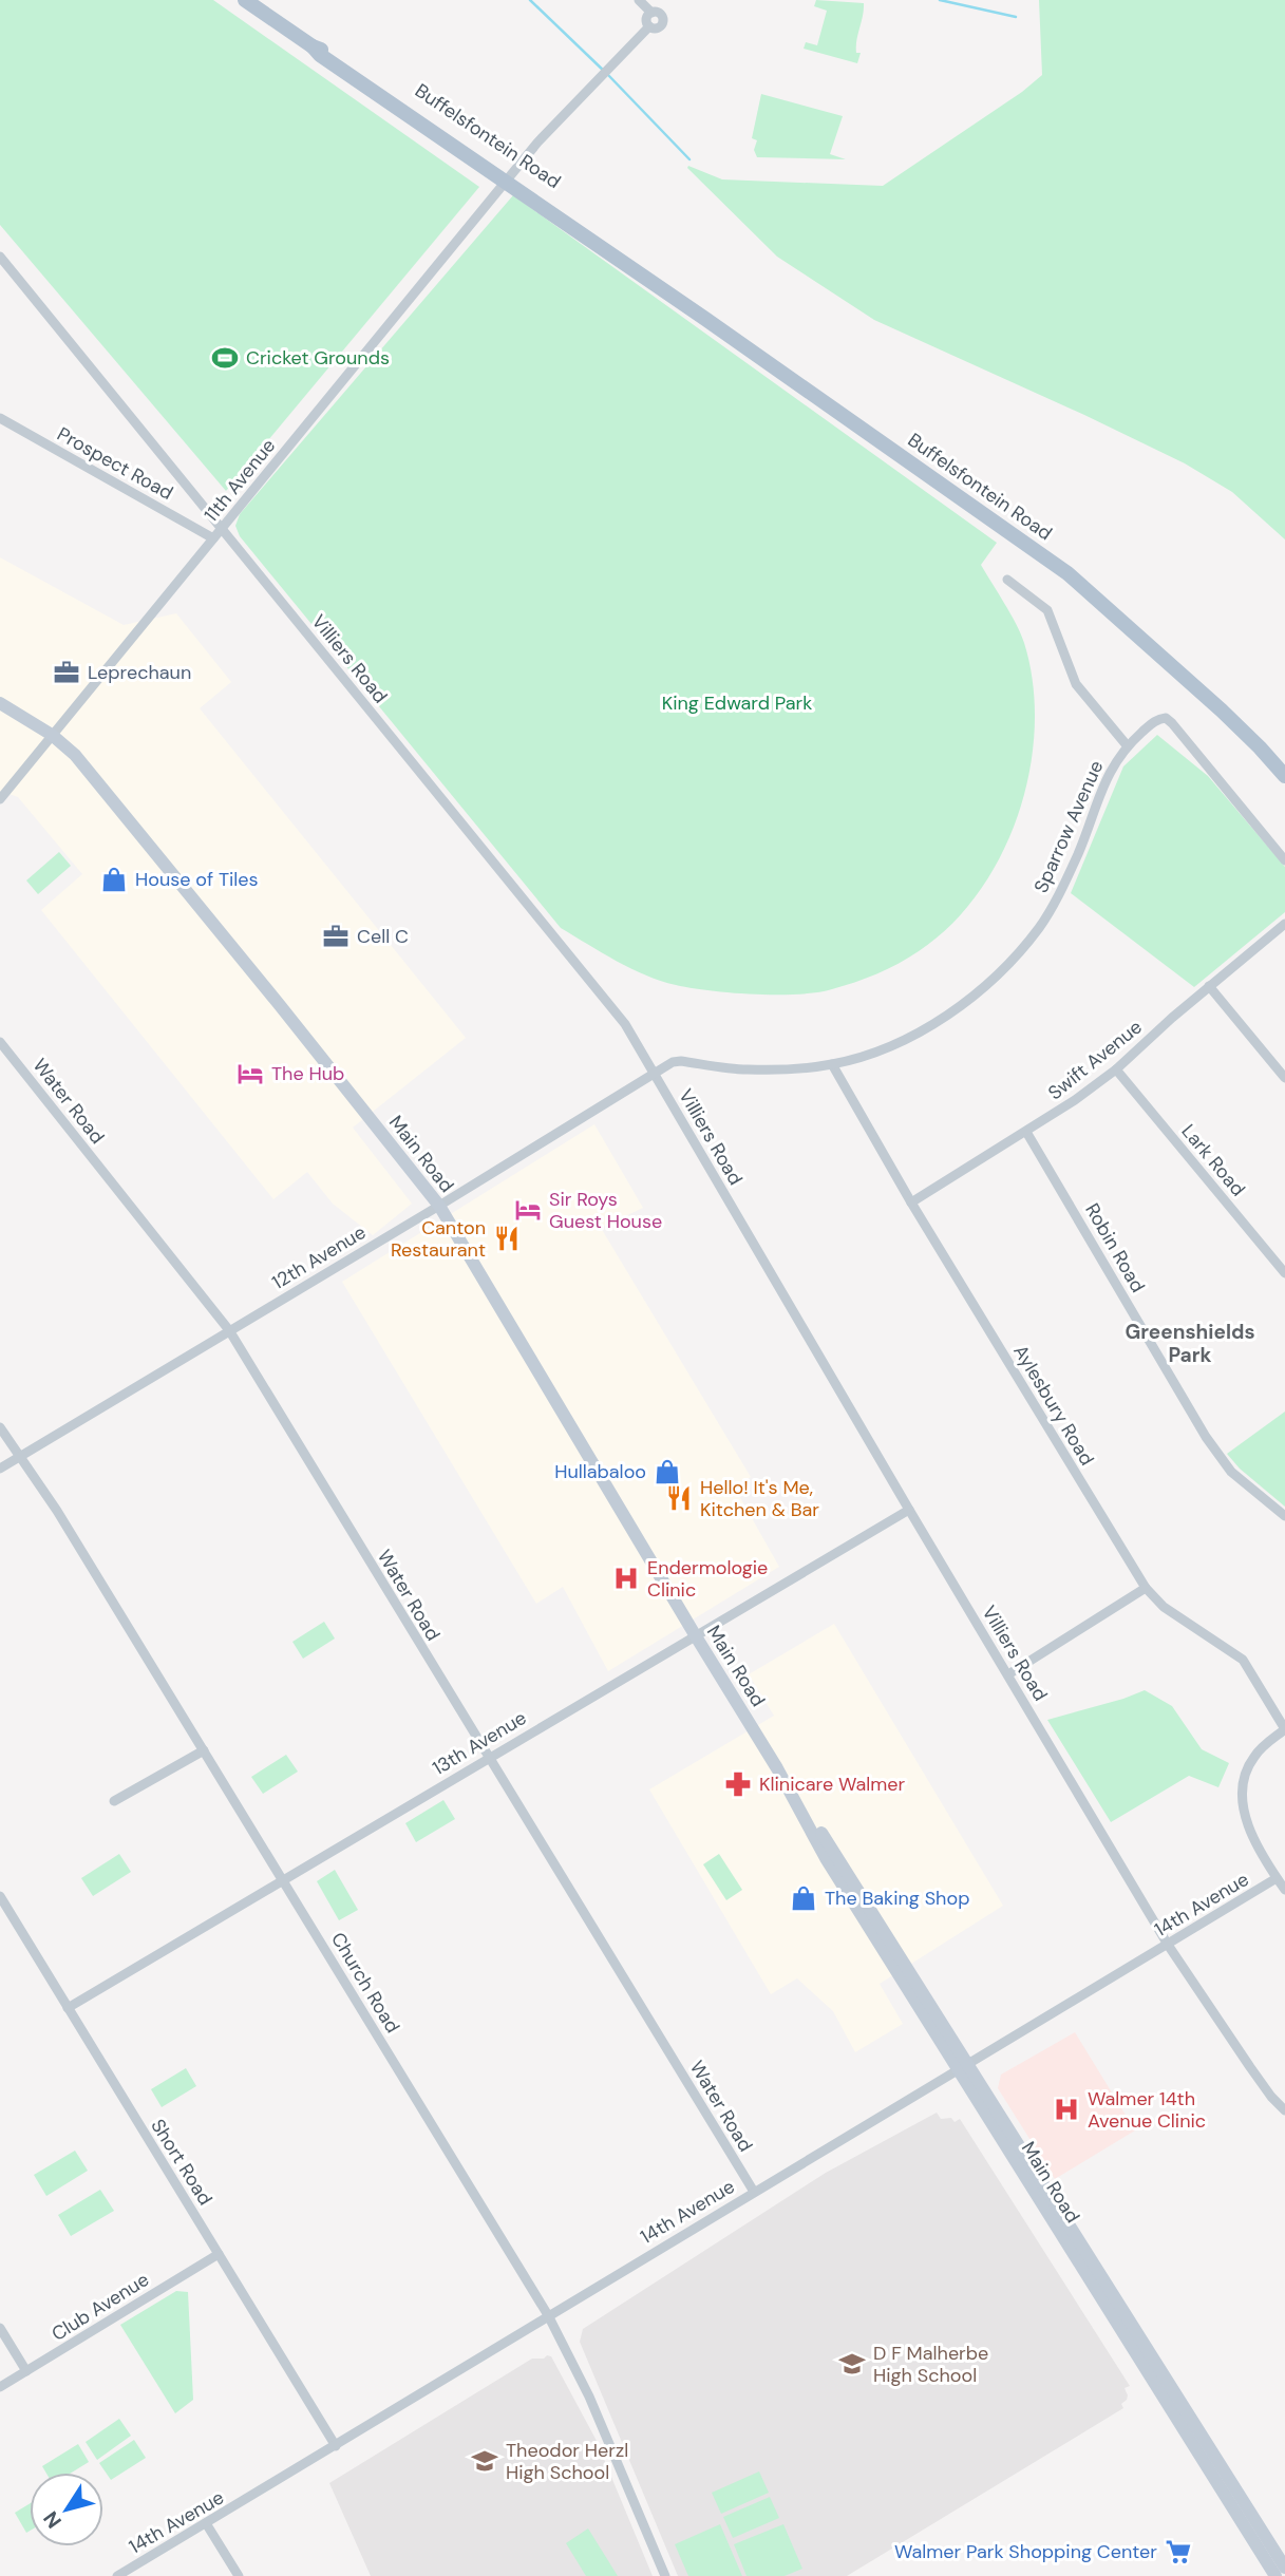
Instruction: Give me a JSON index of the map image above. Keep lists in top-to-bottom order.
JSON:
{
  "streets": {
    "main road": ["Buffelsfontein Road", "Main Road"],
    "street": [
      "Prospect Road",
      "11th Avenue",
      "Villiers Road",
      "Sparrow Avenue",
      "Swift Avenue",
      "Water Road",
      "Lark Road",
      "Robin Road",
      "12th Avenue",
      "Aylesbury Road",
      "13th Avenue",
      "14th Avenue",
      "Church Road",
      "Short Road",
      "Club Avenue"
    ]
  },
  "crossings": [
    ["Buffelsfontein Road", "11th Avenue"],
    ["Prospect Road", "11th Avenue"],
    ["11th Avenue", "Villiers Road"],
    ["11th Avenue", "Main Road"],
    ["Villiers Road", "Sparrow Avenue"],
    ["Villiers Road", "12th Avenue"],
    ["Villiers Road", "13th Avenue"],
    ["Villiers Road", "14th Avenue"],
    ["Sparrow Avenue", "12th Avenue"],
    ["Sparrow Avenue", "Aylesbury Road"],
    ["Swift Avenue", "Lark Road"],
    ["Swift Avenue", "Robin Road"],
    ["Swift Avenue", "Aylesbury Road"],
    ["Water Road", "12th Avenue"],
    ["Water Road", "13th Avenue"],
    ["Water Road", "14th Avenue"],
    ["Main Road", "12th Avenue"],
    ["Main Road", "13th Avenue"],
    ["Main Road", "14th Avenue"],
    ["12th Avenue", "Church Road"],
    ["13th Avenue", "Church Road"],
    ["13th Avenue", "Short Road"],
    ["14th Avenue", "Church Road"],
    ["14th Avenue", "Short Road"],
    ["Short Road", "Club Avenue"]
  ],
  "districts": ["Greenshields Park"],
  "parks": ["King Edward Park"],
  "places": {
    "sports": ["Cricket Grounds"],
    "office": ["Leprechaun", "Cell C"],
    "shop": ["House of Tiles", "Hullabaloo", "The Baking Shop"],
    "hotel": ["The Hub", "Sir Roys Guest House"],
    "restaurant": ["Canton Restaurant", "Hello! It's Me, Kitchen & Bar"],
    "hospital": ["Endermologie Clinic", "Walmer 14th Avenue Clinic"],
    "pharmacy": ["Klinicare Walmer"],
    "school or university": ["D F Malherbe High School", "Theodor Herzl High School"],
    "supermarket": ["Walmer Park Shopping Center"]
  },
  "north": "bottom left"
}
